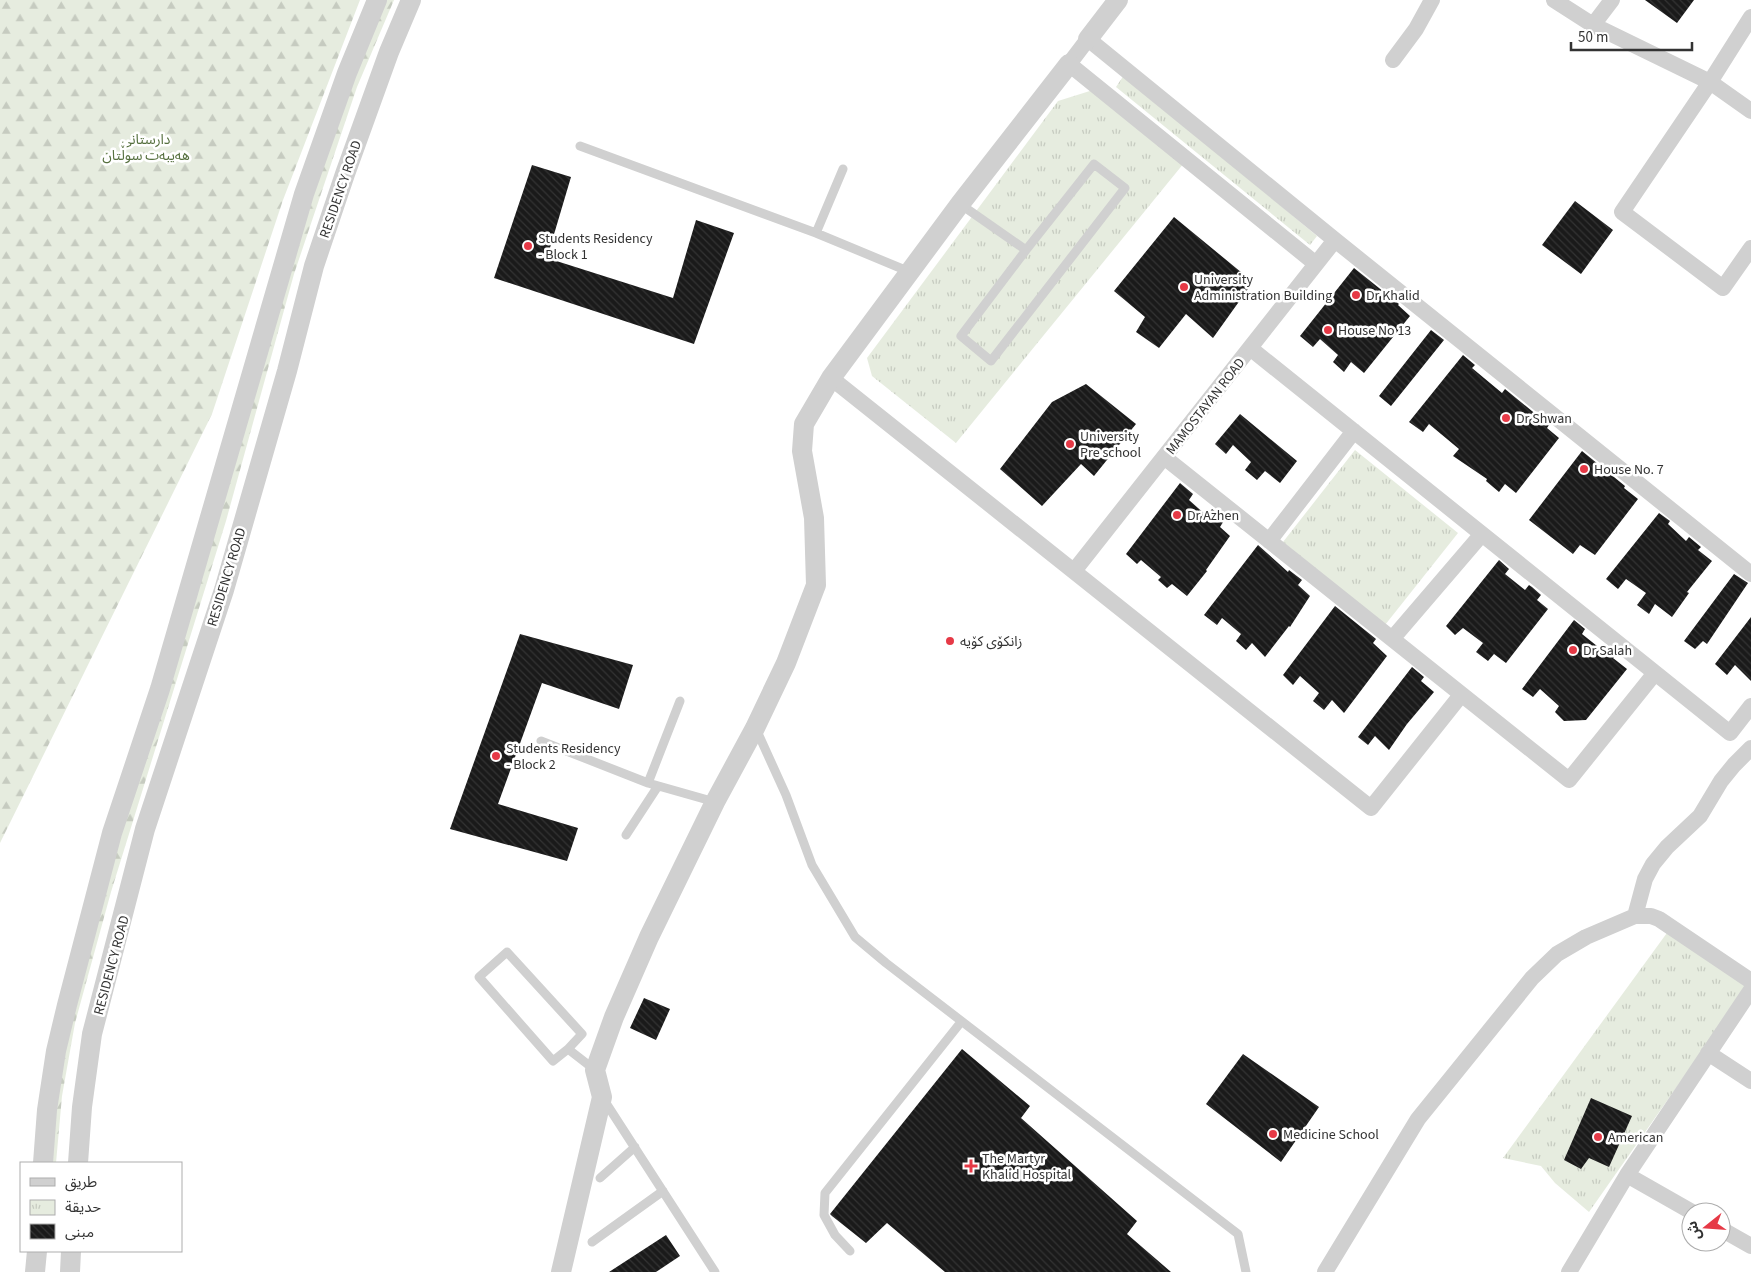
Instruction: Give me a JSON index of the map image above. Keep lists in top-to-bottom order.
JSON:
{
  "streets": {
    "street": ["RESIDENCY ROAD", "MAMOSTAYAN ROAD"]
  },
  "parks": ["دارستانی هەیبەت سوڵتان"],
  "places": {
    "other": [
      "Students Residency - Block 1",
      "University Administration Building",
      "Dr Khalid",
      "House No 13",
      "Dr Shwan",
      "University Pre school",
      "House No. 7",
      "Dr Azhen",
      "زانکۆی کۆیە",
      "Dr Salah",
      "Students Residency - Block 2",
      "Medicine School",
      "American"
    ],
    "health": ["The Martyr Khalid Hospital"]
  },
  "legend": ["طريق", "حديقة", "مبنى"],
  "scale_bar": "50 m",
  "north": "left"
}
